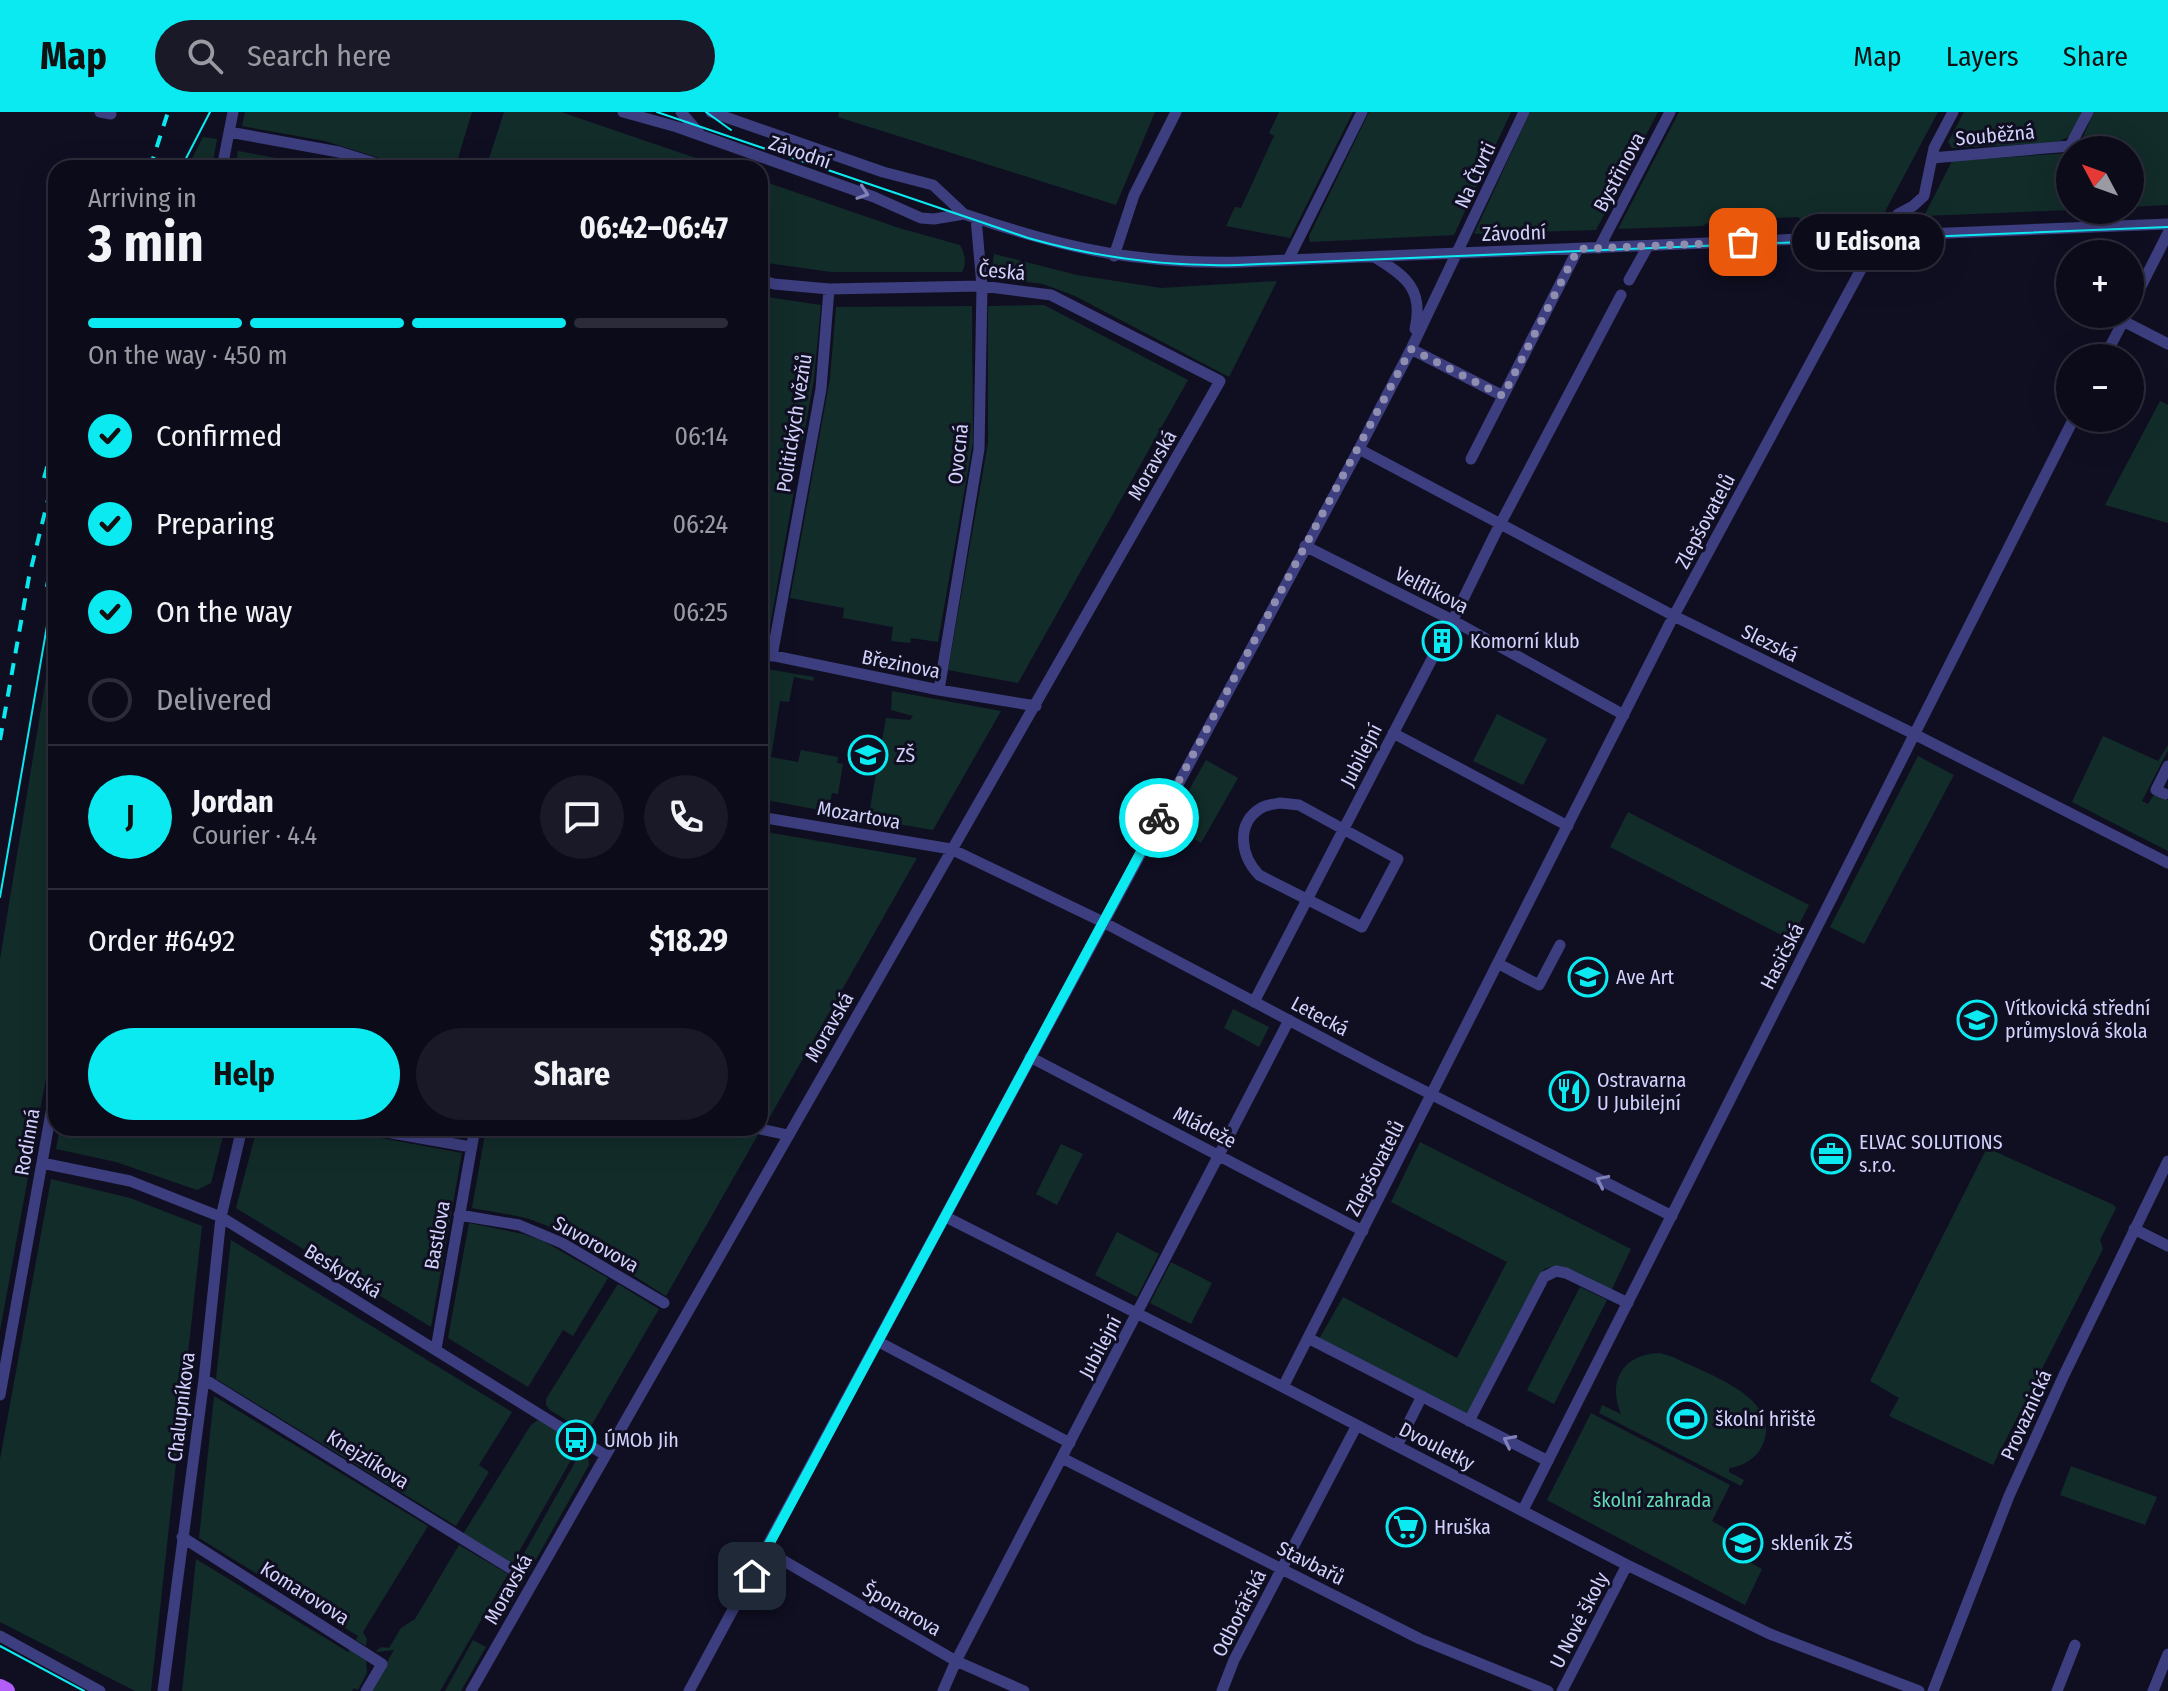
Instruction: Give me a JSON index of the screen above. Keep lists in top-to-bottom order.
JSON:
{
  "streets": {
    "street": [
      "Souběžná",
      "Závodní",
      "Bystřinova",
      "Na Čtvrti",
      "Česká",
      "Politických vězňů",
      "Ovocná",
      "Moravská",
      "Zlepšovatelů",
      "Velflíkova",
      "Slezská",
      "Březinova",
      "Jubilejní",
      "Mozartova",
      "Hasičská",
      "Letecká",
      "Mládeže",
      "Rodinná",
      "Bastlova",
      "Suvorovova",
      "Beskydská",
      "Chalupníkova",
      "Provaznická",
      "Dvouletky",
      "Knejzlíkova",
      "Stavbařů",
      "Komarovova",
      "Šponarova",
      "Odborářská",
      "U Nové školy"
    ]
  },
  "crossings": [
    ["Souběžná", "Zlepšovatelů"],
    ["Závodní", "Bystřinova"],
    ["Závodní", "Na Čtvrti"],
    ["Závodní", "Ovocná"],
    ["Závodní", "Zlepšovatelů"],
    ["Na Čtvrti", "Velflíkova"],
    ["Na Čtvrti", "Slezská"],
    ["Na Čtvrti", "Letecká"],
    ["Na Čtvrti", "Mládeže"],
    ["Na Čtvrti", "Dvouletky"],
    ["Na Čtvrti", "Šponarova"],
    ["Česká", "Politických vězňů"],
    ["Česká", "Ovocná"],
    ["Česká", "Moravská"],
    ["Ovocná", "Březinova"],
    ["Moravská", "Březinova"],
    ["Moravská", "Mozartova"],
    ["Moravská", "Letecká"],
    ["Moravská", "Beskydská"],
    ["Zlepšovatelů", "Velflíkova"],
    ["Zlepšovatelů", "Slezská"],
    ["Zlepšovatelů", "Letecká"],
    ["Zlepšovatelů", "Mládeže"],
    ["Zlepšovatelů", "Dvouletky"],
    ["Slezská", "Hasičská"],
    ["Jubilejní", "Letecká"],
    ["Jubilejní", "Mládeže"],
    ["Jubilejní", "Dvouletky"],
    ["Jubilejní", "Stavbařů"],
    ["Jubilejní", "Šponarova"],
    ["Mozartova", "Letecká"],
    ["Hasičská", "Letecká"],
    ["Hasičská", "Dvouletky"],
    ["Rodinná", "Beskydská"],
    ["Bastlova", "Suvorovova"],
    ["Bastlova", "Beskydská"],
    ["Beskydská", "Chalupníkova"],
    ["Chalupníkova", "Knejzlíkova"],
    ["Chalupníkova", "Komarovova"],
    ["Dvouletky", "Odborářská"],
    ["Dvouletky", "U Nové školy"],
    ["Stavbařů", "Odborářská"]
  ],
  "parks": ["školní zahrada"],
  "places": {
    "other": ["U Edisona"],
    "building": ["Komorní klub"],
    "school or university": [
      "ZŠ",
      "Ave Art",
      "Vítkovická střední průmyslová škola",
      "skleník ZŠ"
    ],
    "restaurant": ["Ostravarna U Jubilejní"],
    "office": ["ELVAC SOLUTIONS s.r.o."],
    "sports": ["školní hřiště"],
    "bus stop": ["ÚMOb Jih"],
    "supermarket": ["Hruška"]
  },
  "north": "top left",
  "page": {
    "header": "Map",
    "search": "Search here",
    "nav": ["Map", "Layers", "Share"],
    "map_buttons": ["+", "−"],
    "heading": ["3 min", "Arriving in", "06:42–06:47"],
    "panel": [
      "Jordan",
      "Courier · 4.4",
      "Order #6492",
      "$18.29"
    ],
    "bubble": "U Edisona",
    "bar": "On the way · 450 m",
    "list": [
      ["Confirmed", "06:14"],
      ["Preparing", "06:24"],
      ["On the way", "06:25"],
      "Delivered"
    ],
    "round": "J",
    "buttons": ["Help", "Share"]
  }
}
